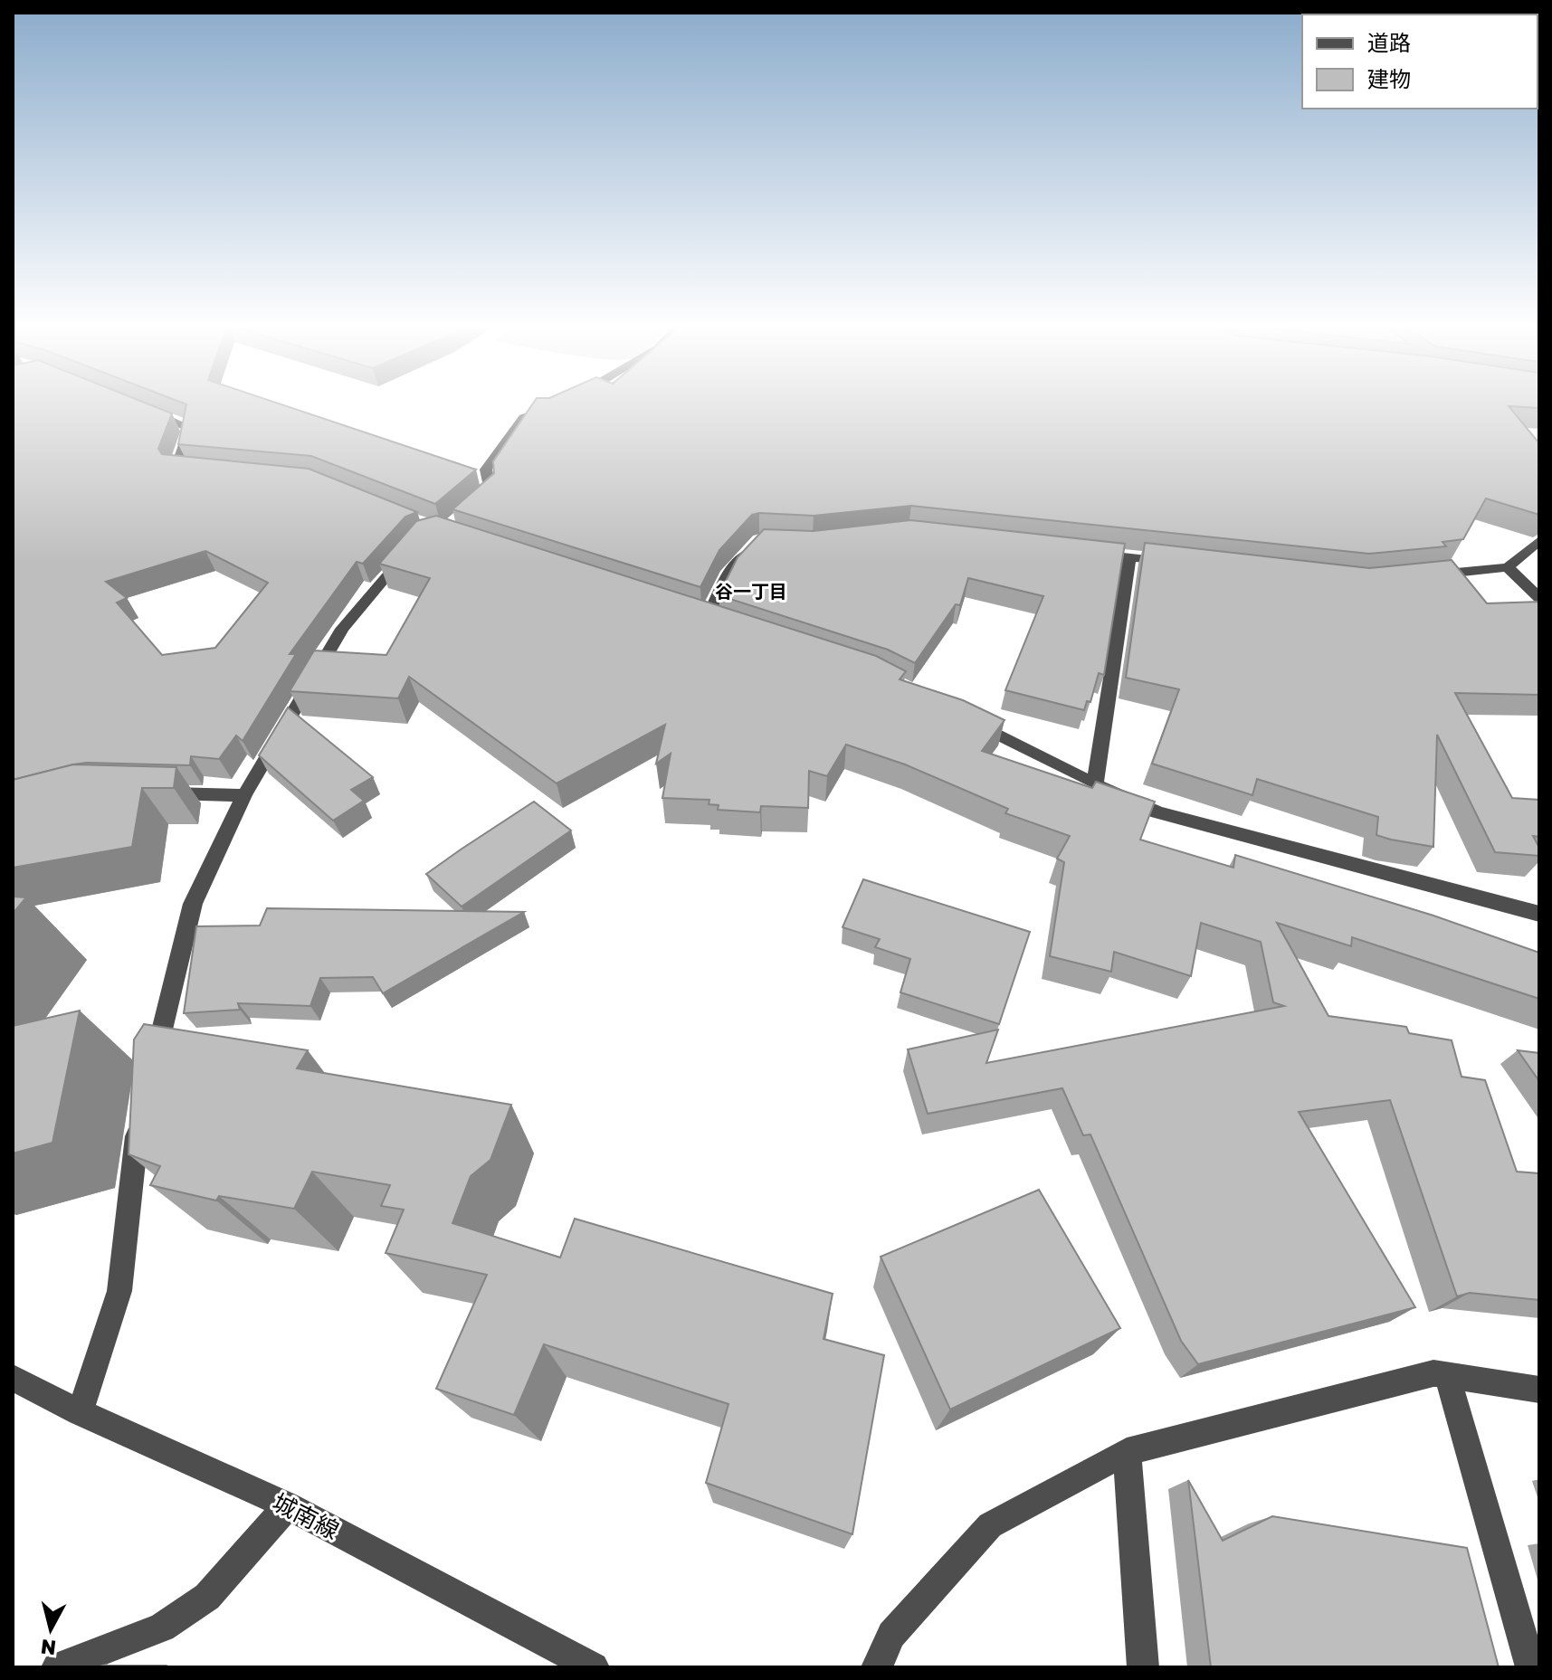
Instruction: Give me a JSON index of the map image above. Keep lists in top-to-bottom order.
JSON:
{
  "streets": {
    "street": ["城南線"]
  },
  "districts": ["谷一丁目"],
  "legend": ["道路", "建物"],
  "north": "bottom"
}
